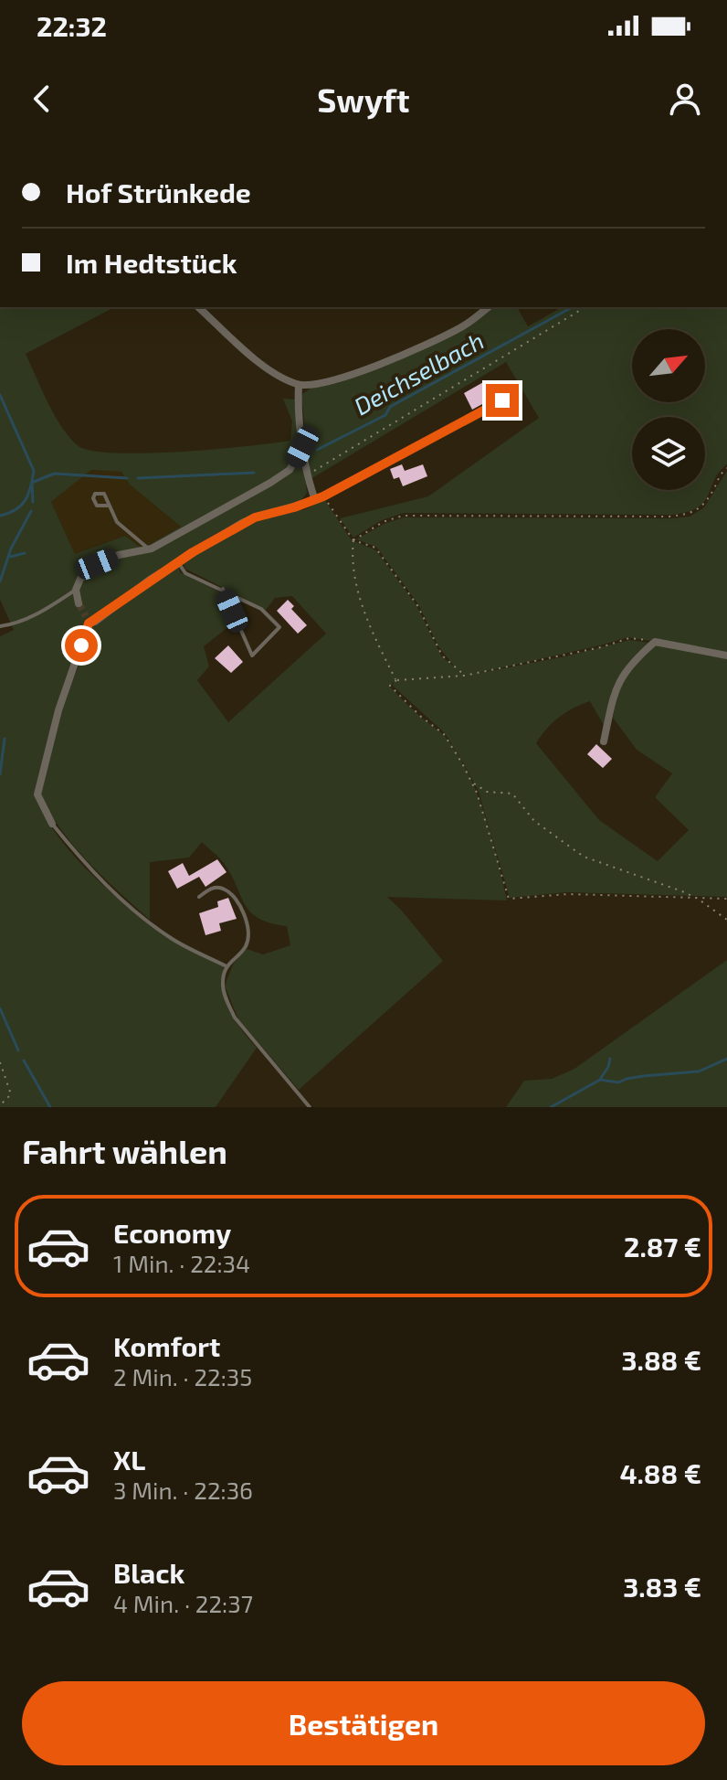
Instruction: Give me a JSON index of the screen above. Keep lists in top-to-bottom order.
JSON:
{
  "water": ["Deichselbach"],
  "north": "top right",
  "page": {
    "status": "22:32",
    "header": "Swyft",
    "banner": ["Hof Strünkede", "Im Hedtstück"],
    "heading": "Fahrt wählen",
    "list": [
      {
        "name": "Economy",
        "note": "1 Min. · 22:34",
        "value": "2.87 €"
      },
      {
        "name": "Komfort",
        "note": "2 Min. · 22:35",
        "value": "3.88 €"
      },
      {
        "name": "XL",
        "note": "3 Min. · 22:36",
        "value": "4.88 €"
      },
      {
        "name": "Black",
        "note": "4 Min. · 22:37",
        "value": "3.83 €"
      }
    ],
    "buttons": "Bestätigen"
  }
}
